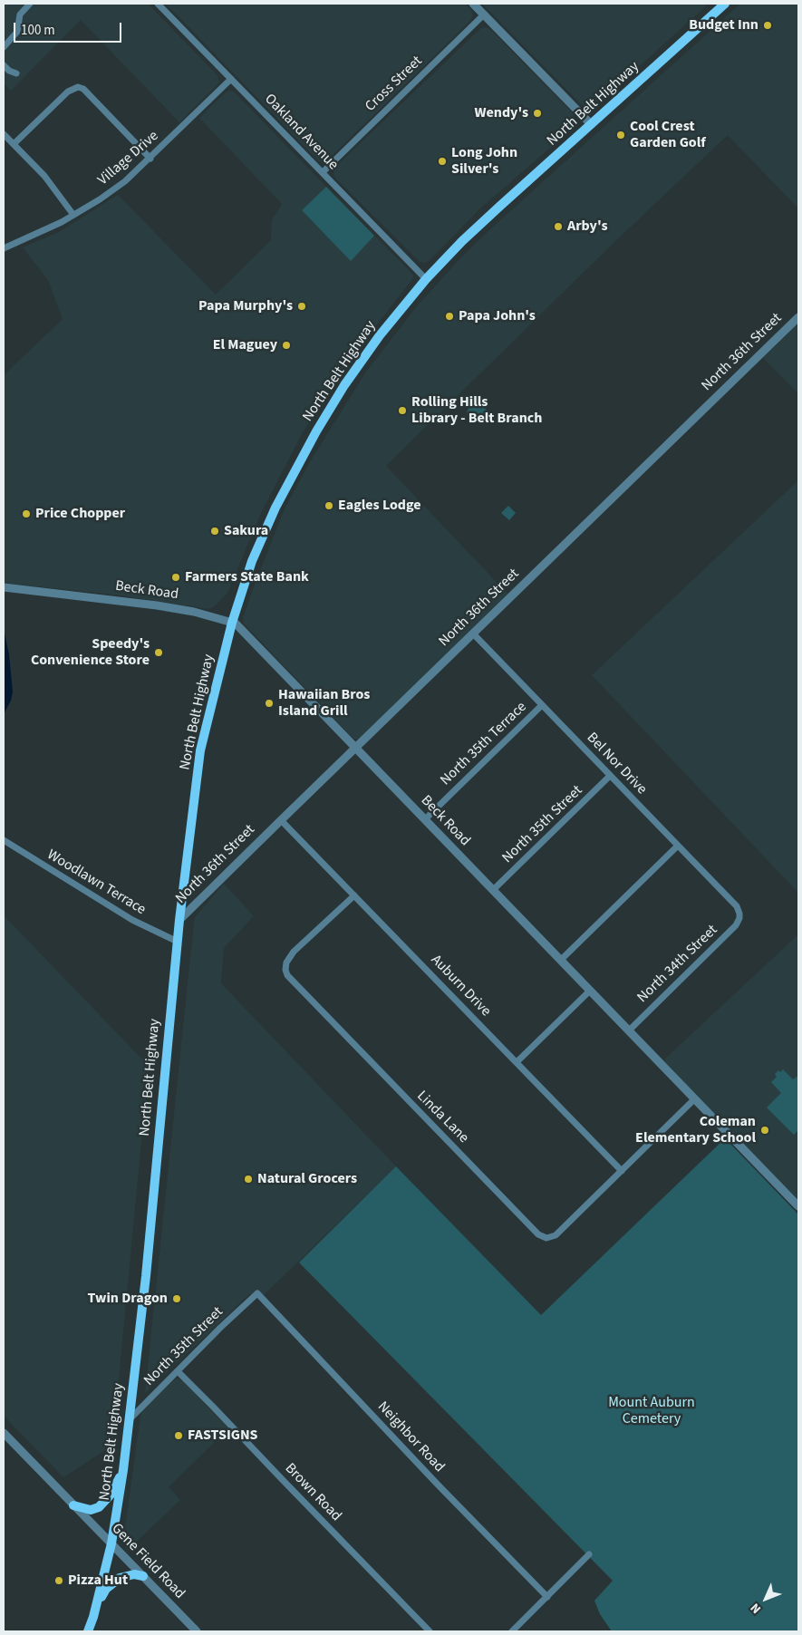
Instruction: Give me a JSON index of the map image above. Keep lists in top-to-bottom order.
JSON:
{
  "streets": {
    "main road": ["North Belt Highway"],
    "street": [
      "Cross Street",
      "Oakland Avenue",
      "Village Drive",
      "North 36th Street",
      "Beck Road",
      "North 35th Terrace",
      "Bel Nor Drive",
      "North 35th Street",
      "Woodlawn Terrace",
      "North 34th Street",
      "Auburn Drive",
      "Linda Lane",
      "Neighbor Road",
      "Brown Road",
      "Gene Field Road"
    ]
  },
  "crossings": [
    ["Cross Street", "Oakland Avenue"],
    ["North Belt Highway", "Oakland Avenue"],
    ["North Belt Highway", "North 36th Street"],
    ["North Belt Highway", "Beck Road"],
    ["North Belt Highway", "North 35th Street"],
    ["North Belt Highway", "Woodlawn Terrace"],
    ["North Belt Highway", "Gene Field Road"],
    ["Oakland Avenue", "Village Drive"],
    ["North 36th Street", "Beck Road"],
    ["North 36th Street", "Bel Nor Drive"],
    ["North 36th Street", "Auburn Drive"],
    ["Beck Road", "North 35th Terrace"],
    ["Beck Road", "North 35th Street"],
    ["Beck Road", "North 34th Street"],
    ["North 35th Terrace", "Bel Nor Drive"],
    ["Bel Nor Drive", "North 35th Street"],
    ["Bel Nor Drive", "North 34th Street"],
    ["North 35th Street", "Neighbor Road"],
    ["North 35th Street", "Brown Road"],
    ["Auburn Drive", "Linda Lane"]
  ],
  "parks": ["Mount Auburn Cemetery"],
  "places": [
    "Budget Inn",
    "Wendy's",
    "Cool Crest Garden Golf",
    "Long John Silver's",
    "Arby's",
    "Papa Murphy's",
    "Papa John's",
    "El Maguey",
    "Rolling Hills Library - Belt Branch",
    "Eagles Lodge",
    "Price Chopper",
    "Sakura",
    "Farmers State Bank",
    "Speedy's Convenience Store",
    "Hawaiian Bros Island Grill",
    "Coleman Elementary School",
    "Natural Grocers",
    "Twin Dragon",
    "FASTSIGNS",
    "Pizza Hut"
  ],
  "scale_bar": "100 m",
  "north": "bottom left"
}
